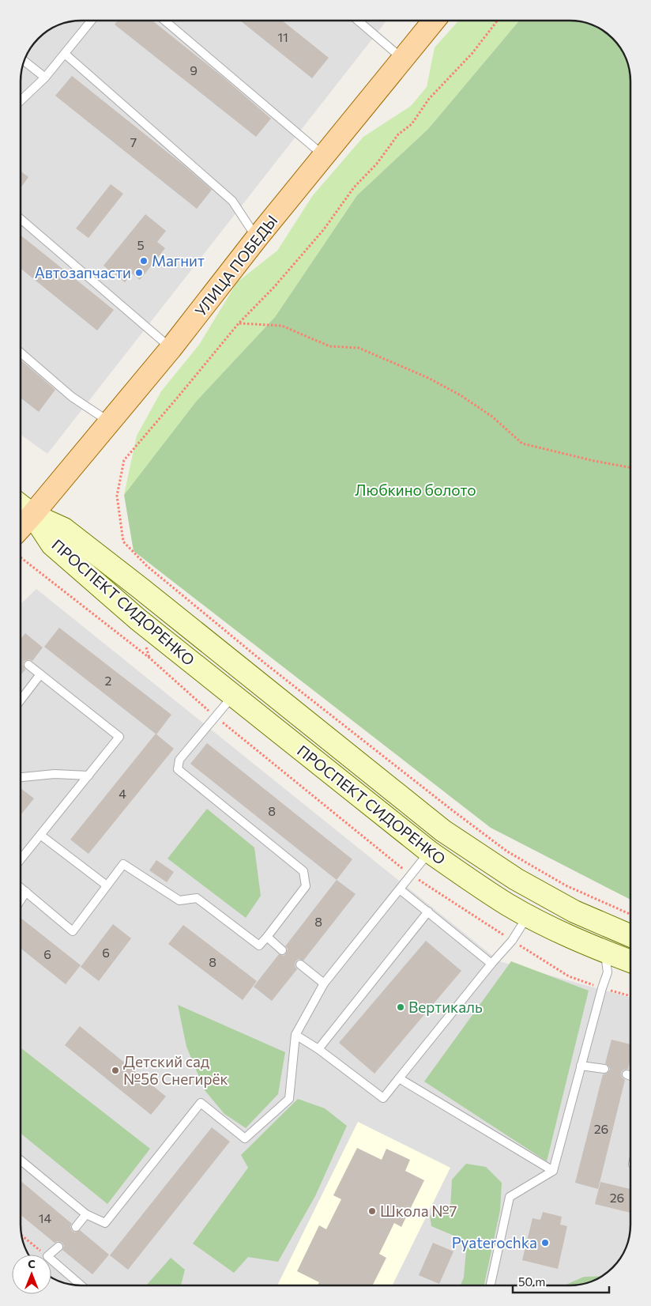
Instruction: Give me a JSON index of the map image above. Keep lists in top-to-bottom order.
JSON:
{
  "streets": {
    "main road": ["УЛИЦА ПОБЕДЫ", "ПРОСПЕКТ СИДОРЕНКО"]
  },
  "crossings": [
    ["УЛИЦА ПОБЕДЫ", "ПРОСПЕКТ СИДОРЕНКО"]
  ],
  "parks": ["Любкино болото"],
  "places": [
    "Магнит",
    "Автозапчасти",
    "Вертикаль",
    "Детский сад №56 Снегирёк",
    "Школа №7",
    "Pyaterochka"
  ],
  "house_numbers": [
    "11",
    "9",
    "7",
    "5",
    "2",
    "4",
    "8",
    "8",
    "6",
    "6",
    "8",
    "26",
    "26",
    "14"
  ],
  "scale_bar": "50 m",
  "north": "top"
}
